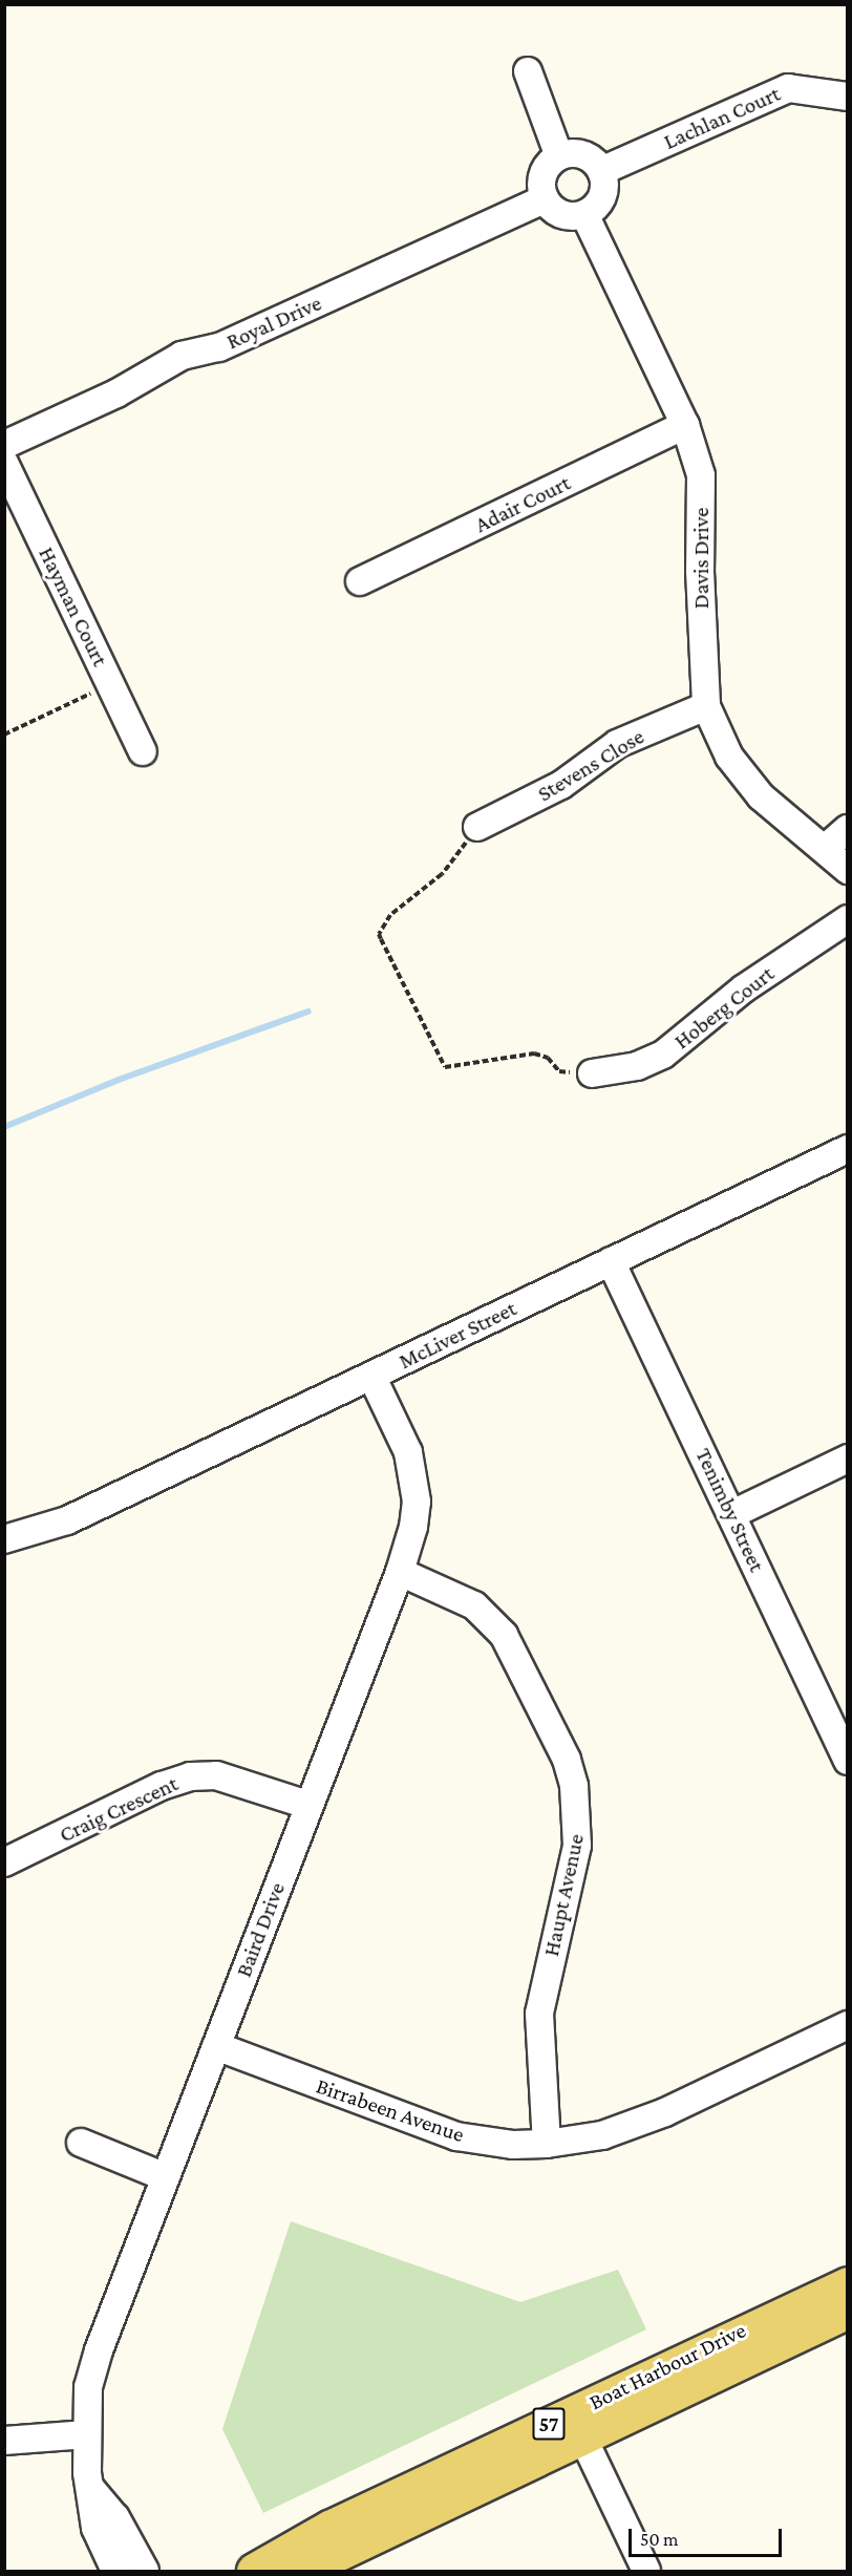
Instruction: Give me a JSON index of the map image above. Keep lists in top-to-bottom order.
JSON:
{
  "streets": {
    "main road": ["Boat Harbour Drive", "57"],
    "street": [
      "Lachlan Court",
      "Royal Drive",
      "Adair Court",
      "Davis Drive",
      "Hayman Court",
      "Stevens Close",
      "Hoberg Court",
      "McLiver Street",
      "Tenimby Street",
      "Craig Crescent",
      "Haupt Avenue",
      "Baird Drive",
      "Birrabeen Avenue"
    ]
  },
  "crossings": [
    ["Lachlan Court", "Royal Drive"],
    ["Lachlan Court", "Davis Drive"],
    ["Royal Drive", "Davis Drive"],
    ["Adair Court", "Davis Drive"],
    ["Davis Drive", "Stevens Close"],
    ["McLiver Street", "Tenimby Street"],
    ["McLiver Street", "Baird Drive"],
    ["Craig Crescent", "Baird Drive"],
    ["Haupt Avenue", "Baird Drive"],
    ["Haupt Avenue", "Birrabeen Avenue"],
    ["Baird Drive", "Birrabeen Avenue"]
  ],
  "scale_bar": "50 m"
}
